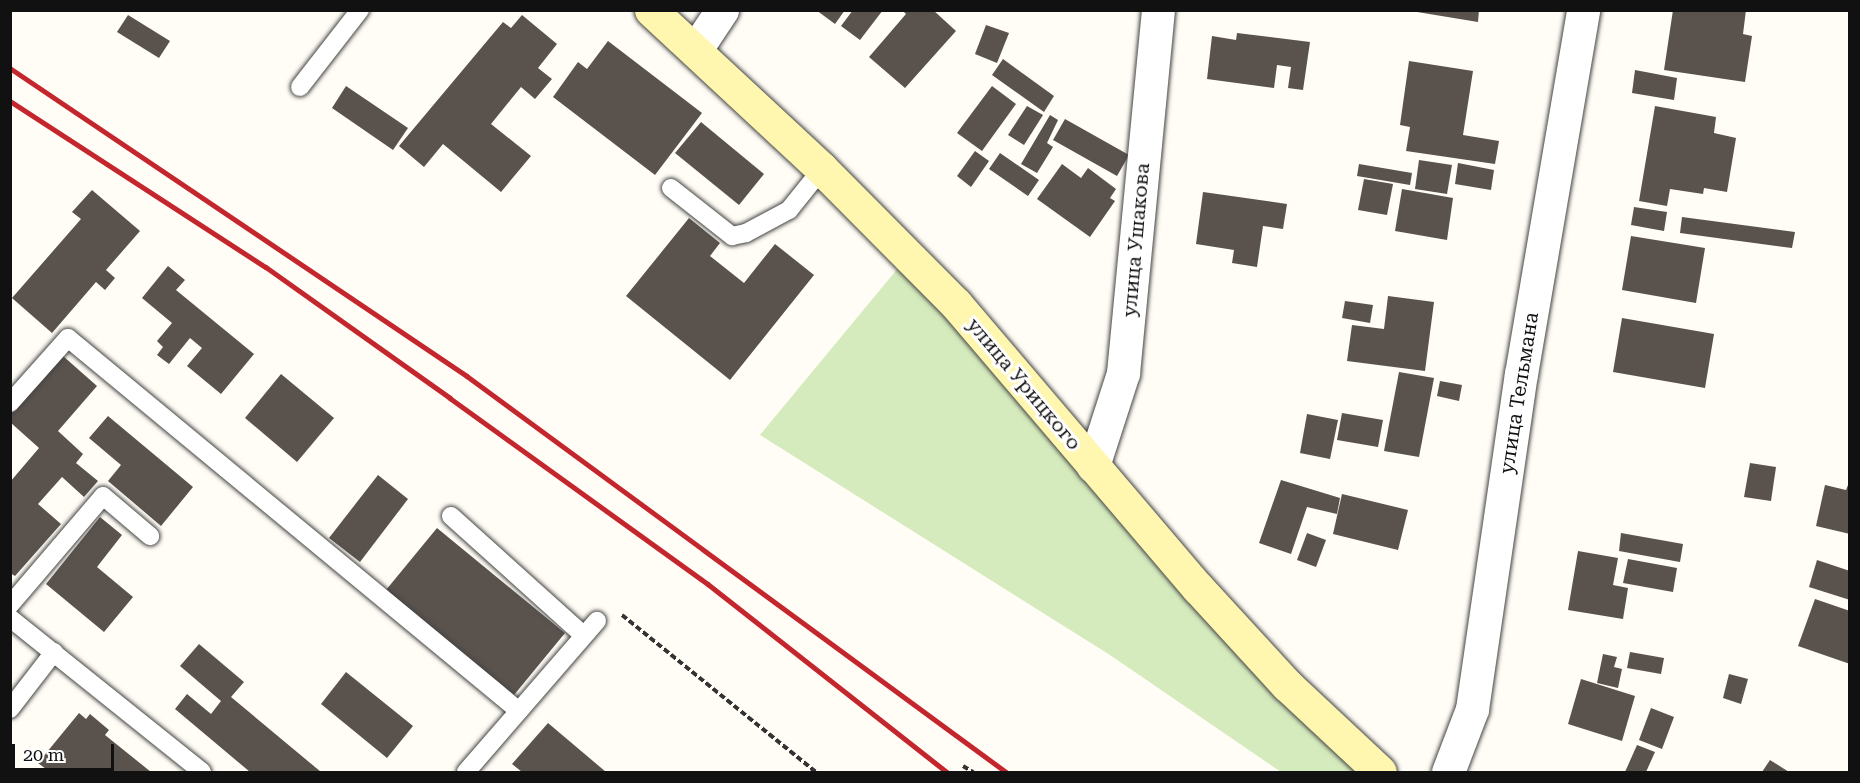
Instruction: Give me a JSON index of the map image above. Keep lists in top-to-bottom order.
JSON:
{
  "streets": {
    "street": ["улица Ушакова", "улица Урицкого", "улица Тельмана"]
  },
  "crossings": [
    ["улица Ушакова", "улица Урицкого"]
  ],
  "scale_bar": "20 m"
}
